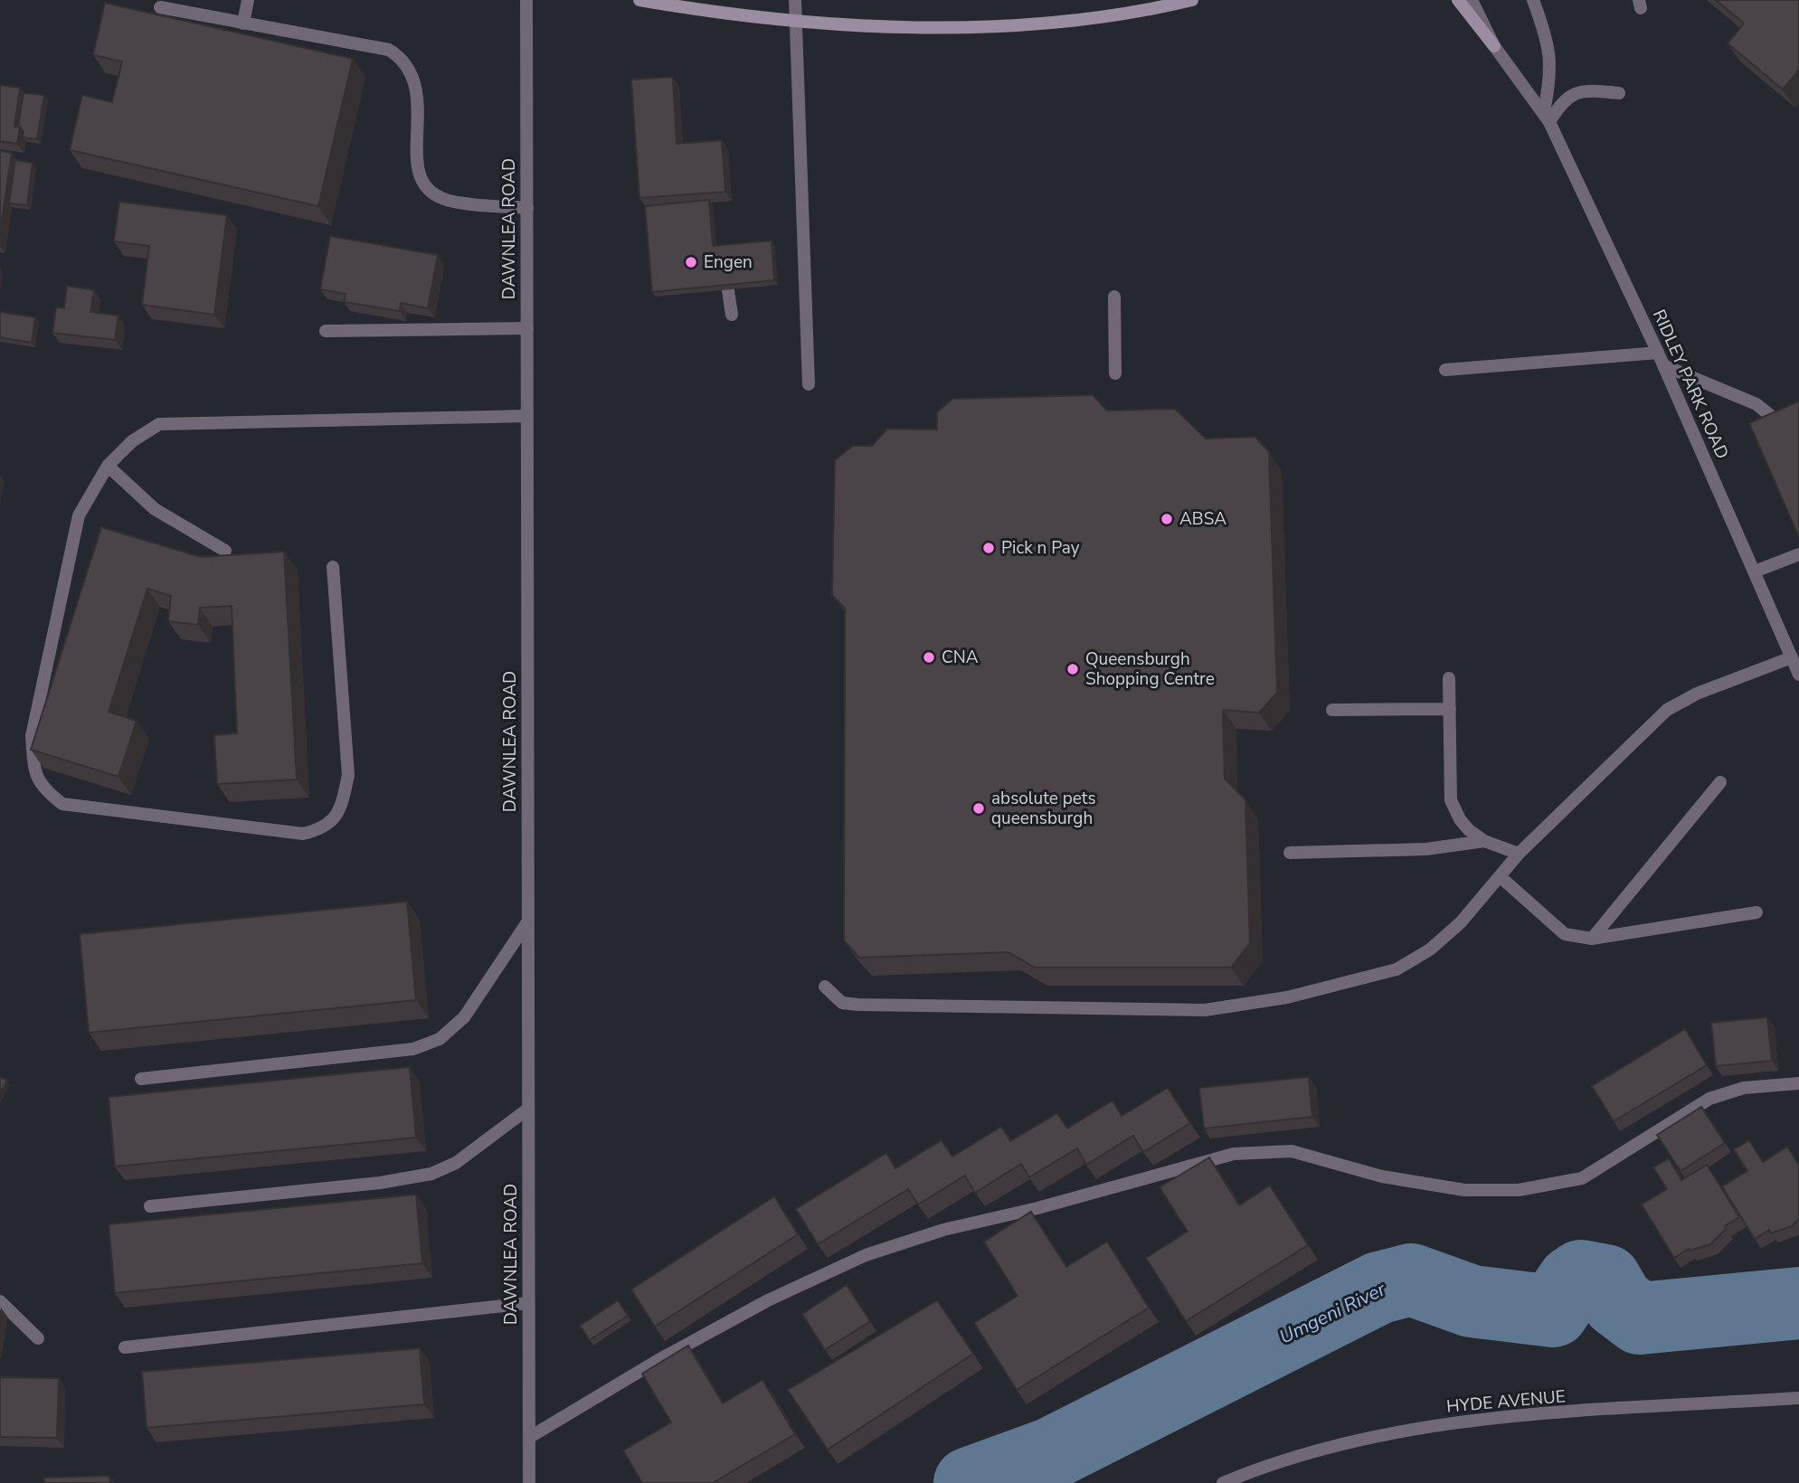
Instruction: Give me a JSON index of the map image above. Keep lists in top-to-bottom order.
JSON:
{
  "streets": {
    "street": ["DAWNLEA ROAD", "RIDLEY PARK ROAD", "HYDE AVENUE"]
  },
  "water": ["Umgeni River"],
  "places": [
    "Engen",
    "ABSA",
    "Pick n Pay",
    "CNA",
    "Queensburgh Shopping Centre",
    "absolute pets queensburgh"
  ]
}
